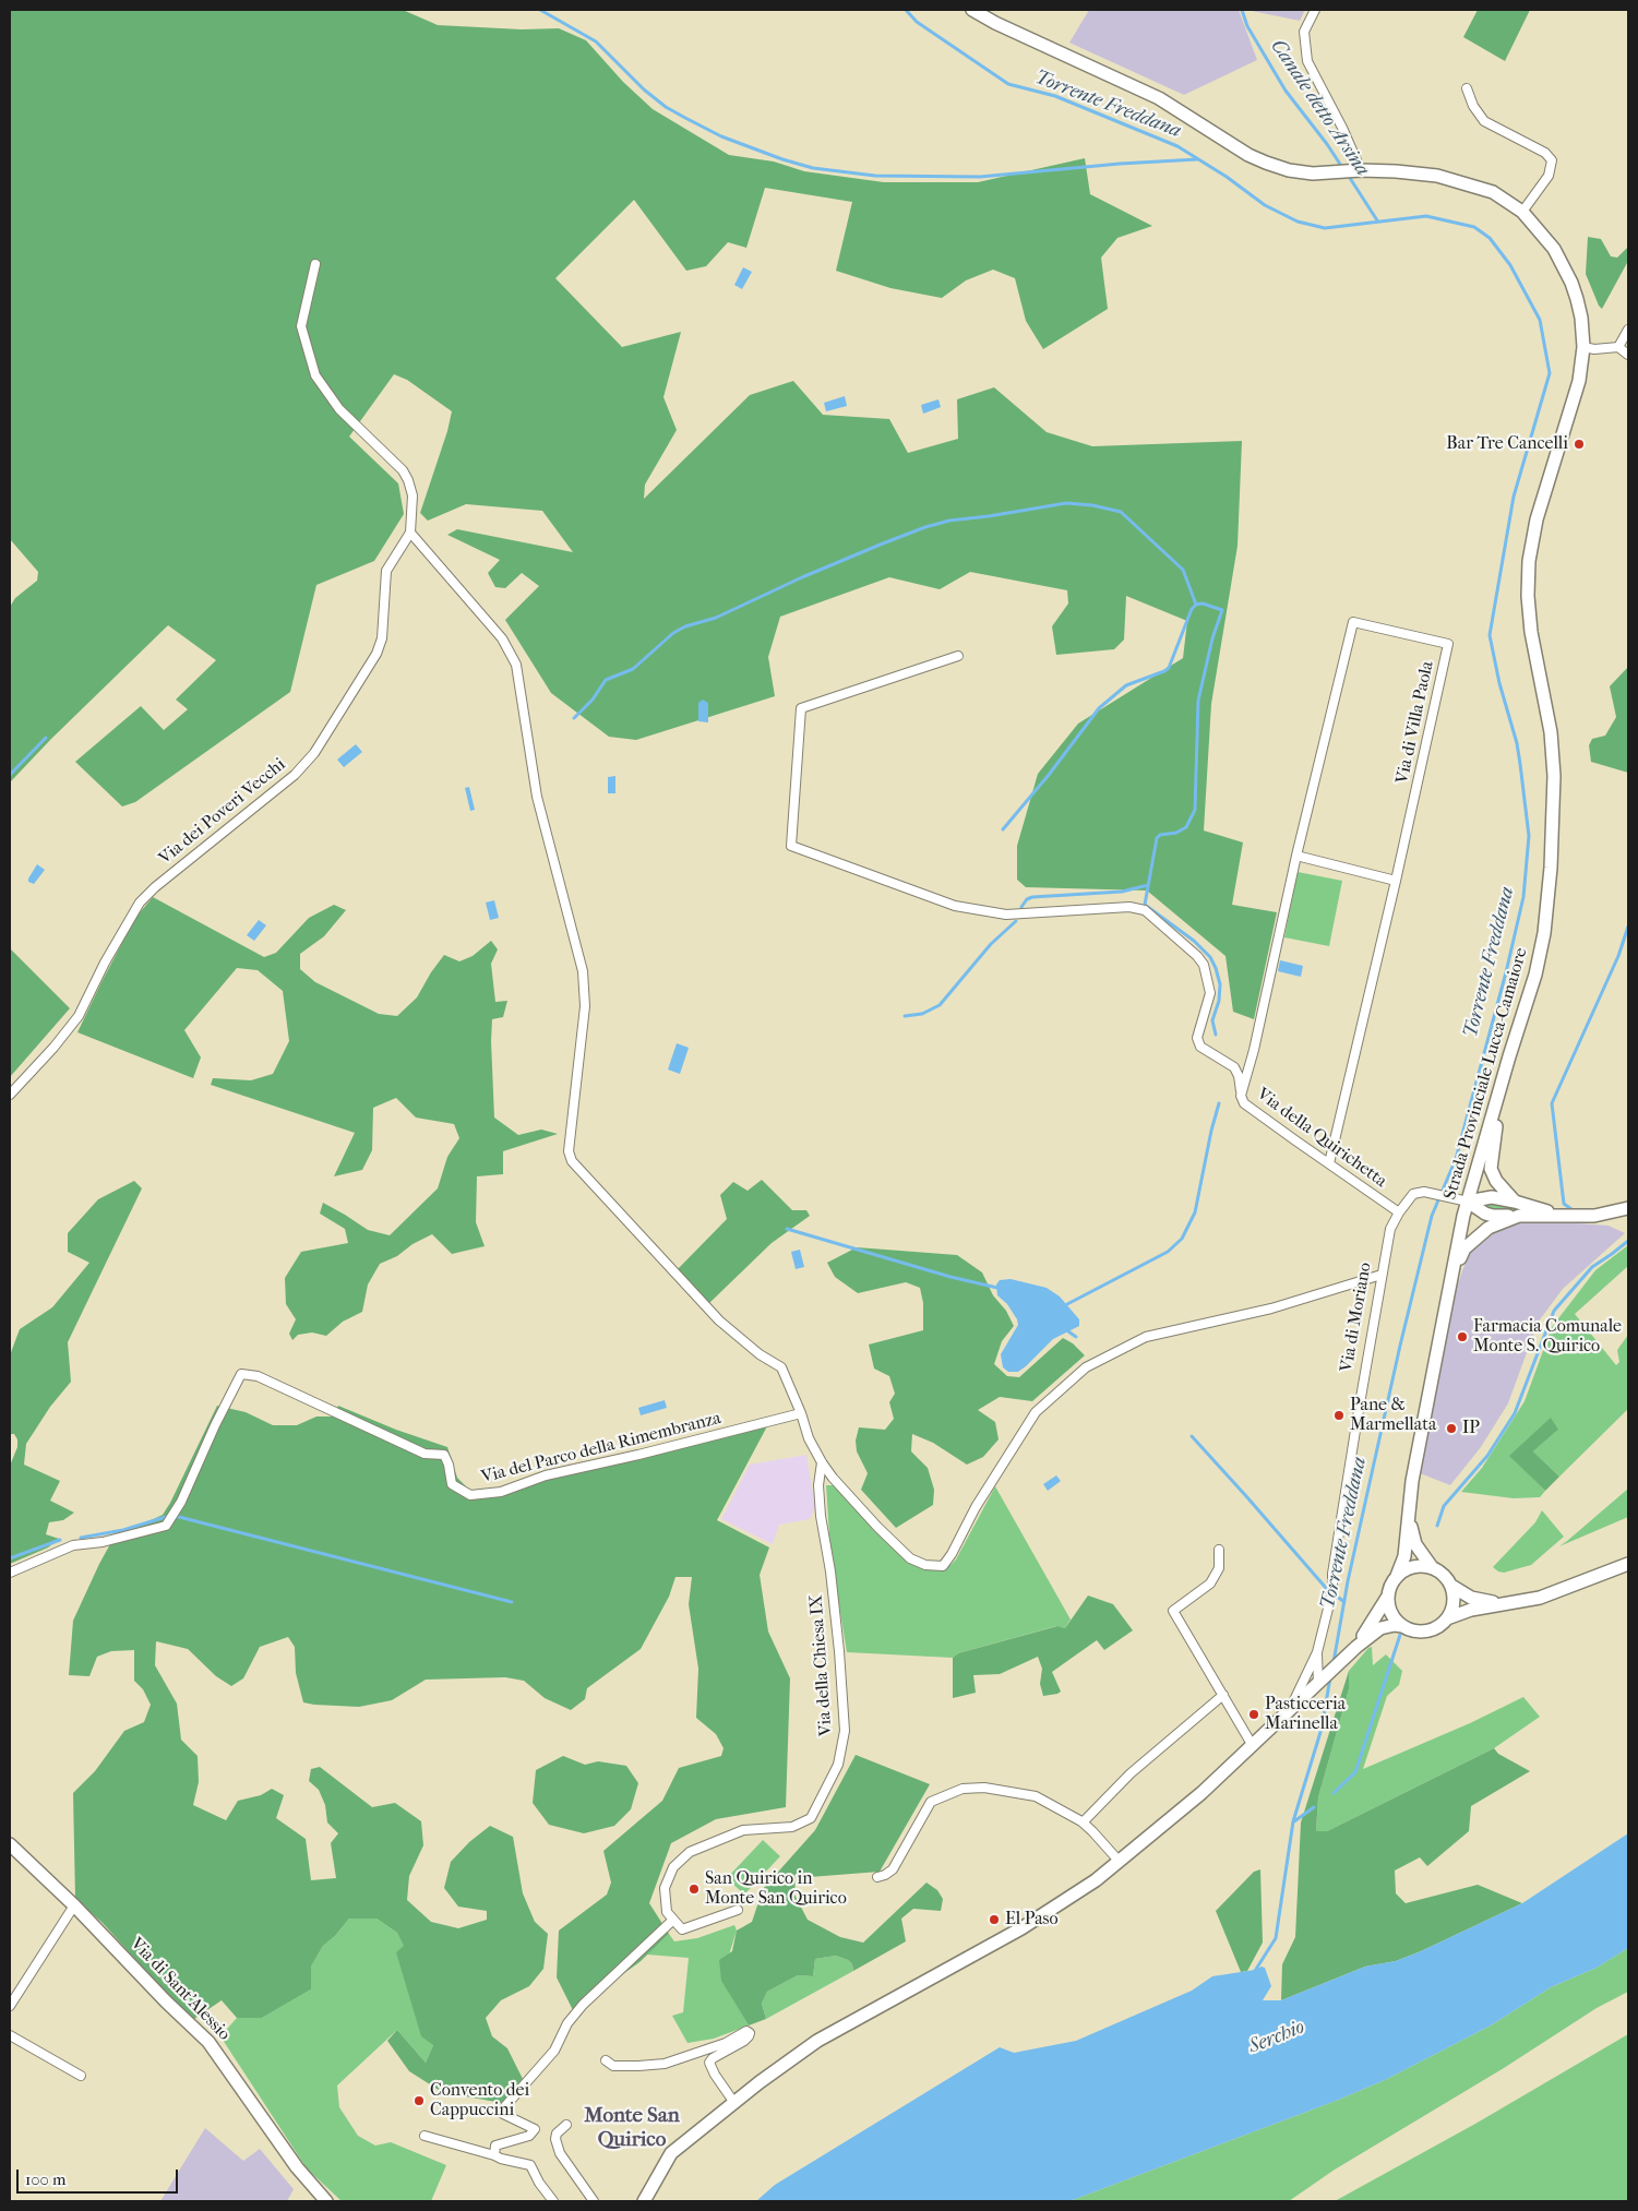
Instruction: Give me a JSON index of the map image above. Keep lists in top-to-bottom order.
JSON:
{
  "streets": {
    "main road": ["Strada Provinciale Lucca-Camaiore", "Via di Moriano", "Via di Sant'Alessio"],
    "street": [
      "Via di Villa Paola",
      "Via dei Poveri Vecchi",
      "Via della Quirichetta",
      "Via del Parco della Rimembranza",
      "Via della Chiesa IX"
    ]
  },
  "crossings": [
    ["Via di Villa Paola", "Via della Quirichetta"],
    ["Strada Provinciale Lucca-Camaiore", "Via di Moriano"],
    ["Via della Quirichetta", "Via di Moriano"]
  ],
  "districts": ["Monte San Quirico"],
  "water": ["Torrente Freddana", "Canale detto Arsina", "Serchio"],
  "places": [
    "Bar Tre Cancelli",
    "Farmacia Comunale Monte S. Quirico",
    "Pane & Marmellata",
    "IP",
    "Pasticceria Marinella",
    "San Quirico in Monte San Quirico",
    "El Paso",
    "Convento dei Cappuccini"
  ],
  "scale_bar": "100 m"
}
